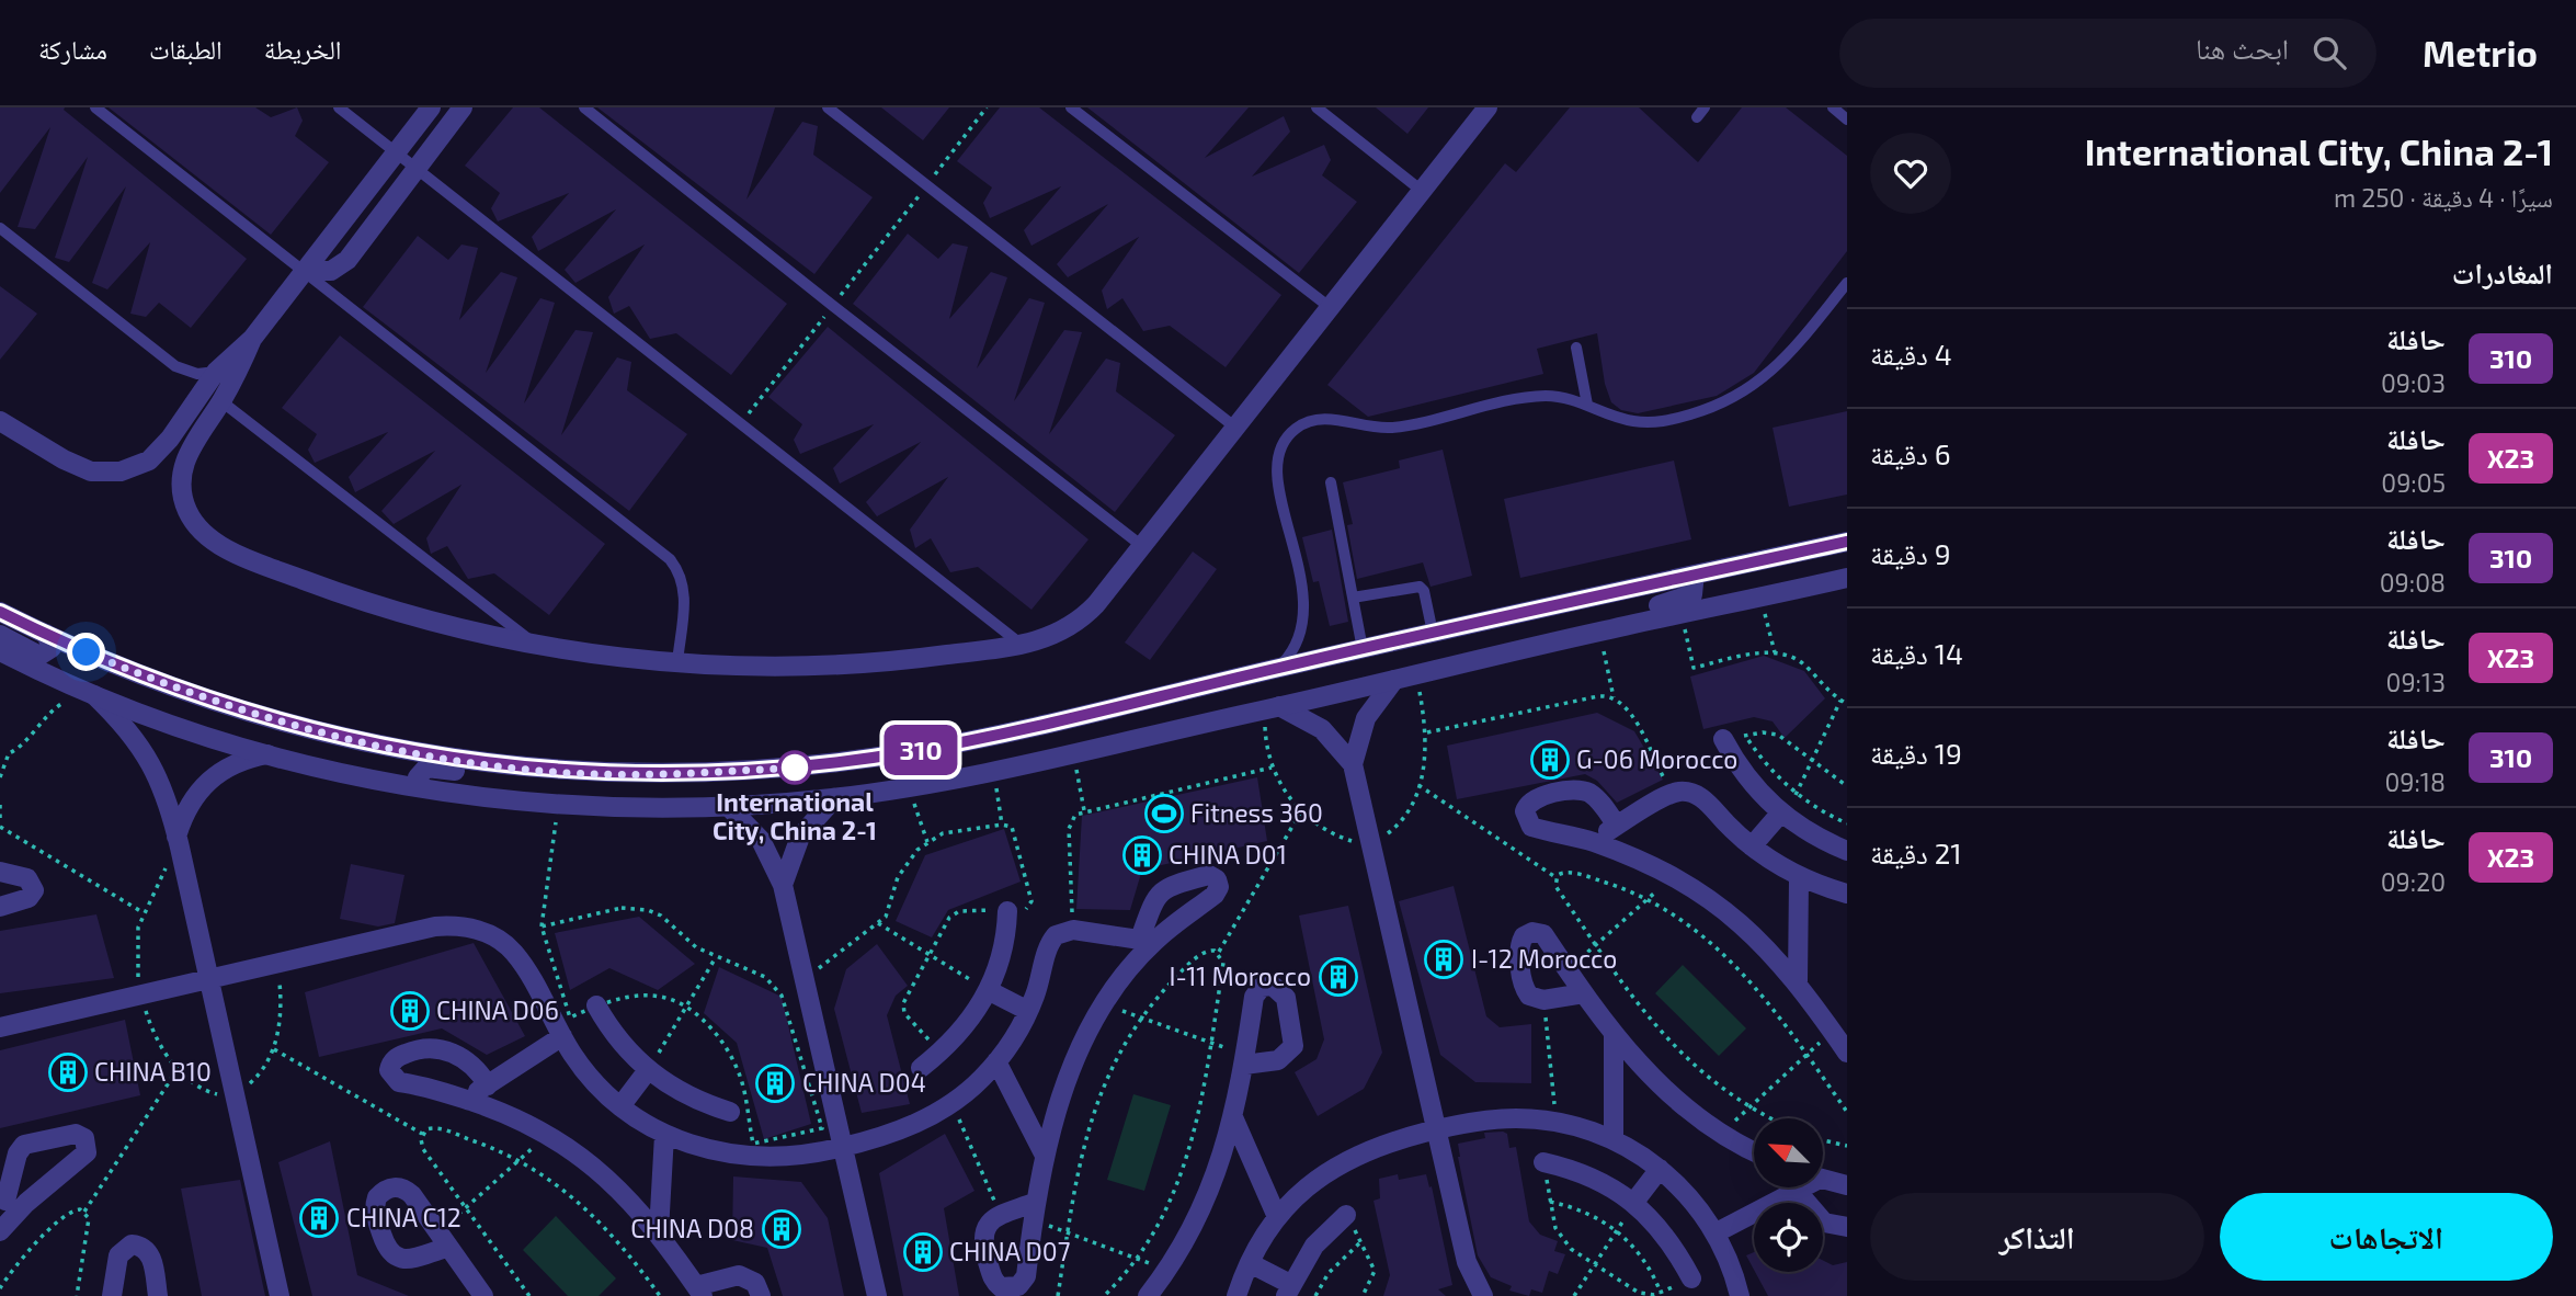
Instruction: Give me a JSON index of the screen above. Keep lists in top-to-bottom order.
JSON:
{
  "places": {
    "building": [
      "G-06 Morocco",
      "CHINA D01",
      "I-12 Morocco",
      "I-11 Morocco",
      "CHINA D06",
      "CHINA B10",
      "CHINA D04",
      "CHINA C12",
      "CHINA D08",
      "CHINA D07"
    ],
    "other": ["International City, China 2-1"],
    "sports": ["Fitness 360"]
  },
  "lines": ["bus line 310"],
  "north": "top left",
  "page": {
    "header": "Metrio",
    "search": "ابحث هنا",
    "nav": ["الخريطة", "الطبقات", "مشاركة"],
    "heading": [
      ["International City, China 2-1", "سيرًا · 4 دقيقة · 250 m"],
      "المغادرات"
    ],
    "on_map": "310",
    "list": [
      {
        "mark": "310",
        "name": "حافلة",
        "note": "09:03",
        "value": "4 دقيقة"
      },
      {
        "mark": "X23",
        "name": "حافلة",
        "note": "09:05",
        "value": "6 دقيقة"
      },
      {
        "mark": "310",
        "name": "حافلة",
        "note": "09:08",
        "value": "9 دقيقة"
      },
      {
        "mark": "X23",
        "name": "حافلة",
        "note": "09:13",
        "value": "14 دقيقة"
      },
      {
        "mark": "310",
        "name": "حافلة",
        "note": "09:18",
        "value": "19 دقيقة"
      },
      {
        "mark": "X23",
        "name": "حافلة",
        "note": "09:20",
        "value": "21 دقيقة"
      }
    ],
    "buttons": ["الاتجاهات", "التذاكر"]
  }
}
